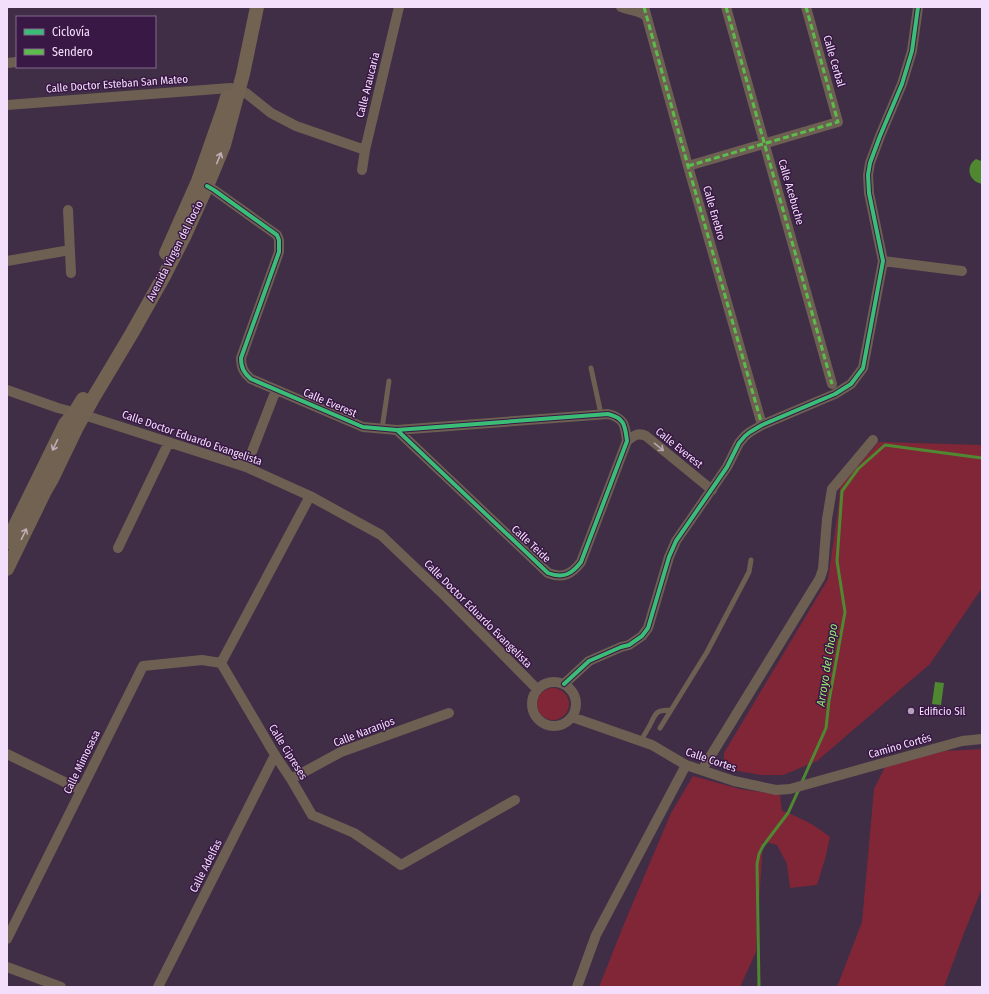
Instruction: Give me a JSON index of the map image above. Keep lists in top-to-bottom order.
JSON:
{
  "streets": {
    "street": [
      "Calle Cerbal",
      "Calle Doctor Esteban San Mateo",
      "Calle Araucaria",
      "Calle Acebuche",
      "Calle Enebro",
      "Avenida Virgen del Rocío",
      "Calle Everest",
      "Calle Doctor Eduardo Evangelista",
      "Calle Teide",
      "Calle Naranjos",
      "Camino Cortés",
      "Calle Cipreses",
      "Calle Cortes",
      "Calle Mimosasa",
      "Calle Adelfas"
    ]
  },
  "crossings": [
    ["Calle Cerbal", "Calle Acebuche"],
    ["Calle Doctor Esteban San Mateo", "Avenida Virgen del Rocío"],
    ["Avenida Virgen del Rocío", "Calle Everest"],
    ["Avenida Virgen del Rocío", "Calle Doctor Eduardo Evangelista"],
    ["Calle Everest", "Calle Teide"],
    ["Calle Doctor Eduardo Evangelista", "Calle Cortes"],
    ["Calle Naranjos", "Calle Cipreses"],
    ["Camino Cortés", "Calle Cortes"],
    ["Calle Cipreses", "Calle Mimosasa"],
    ["Calle Cipreses", "Calle Adelfas"]
  ],
  "water": ["Arroyo del Chopo"],
  "places": ["Edificio Sil"],
  "legend": ["Ciclovía", "Sendero"]
}
